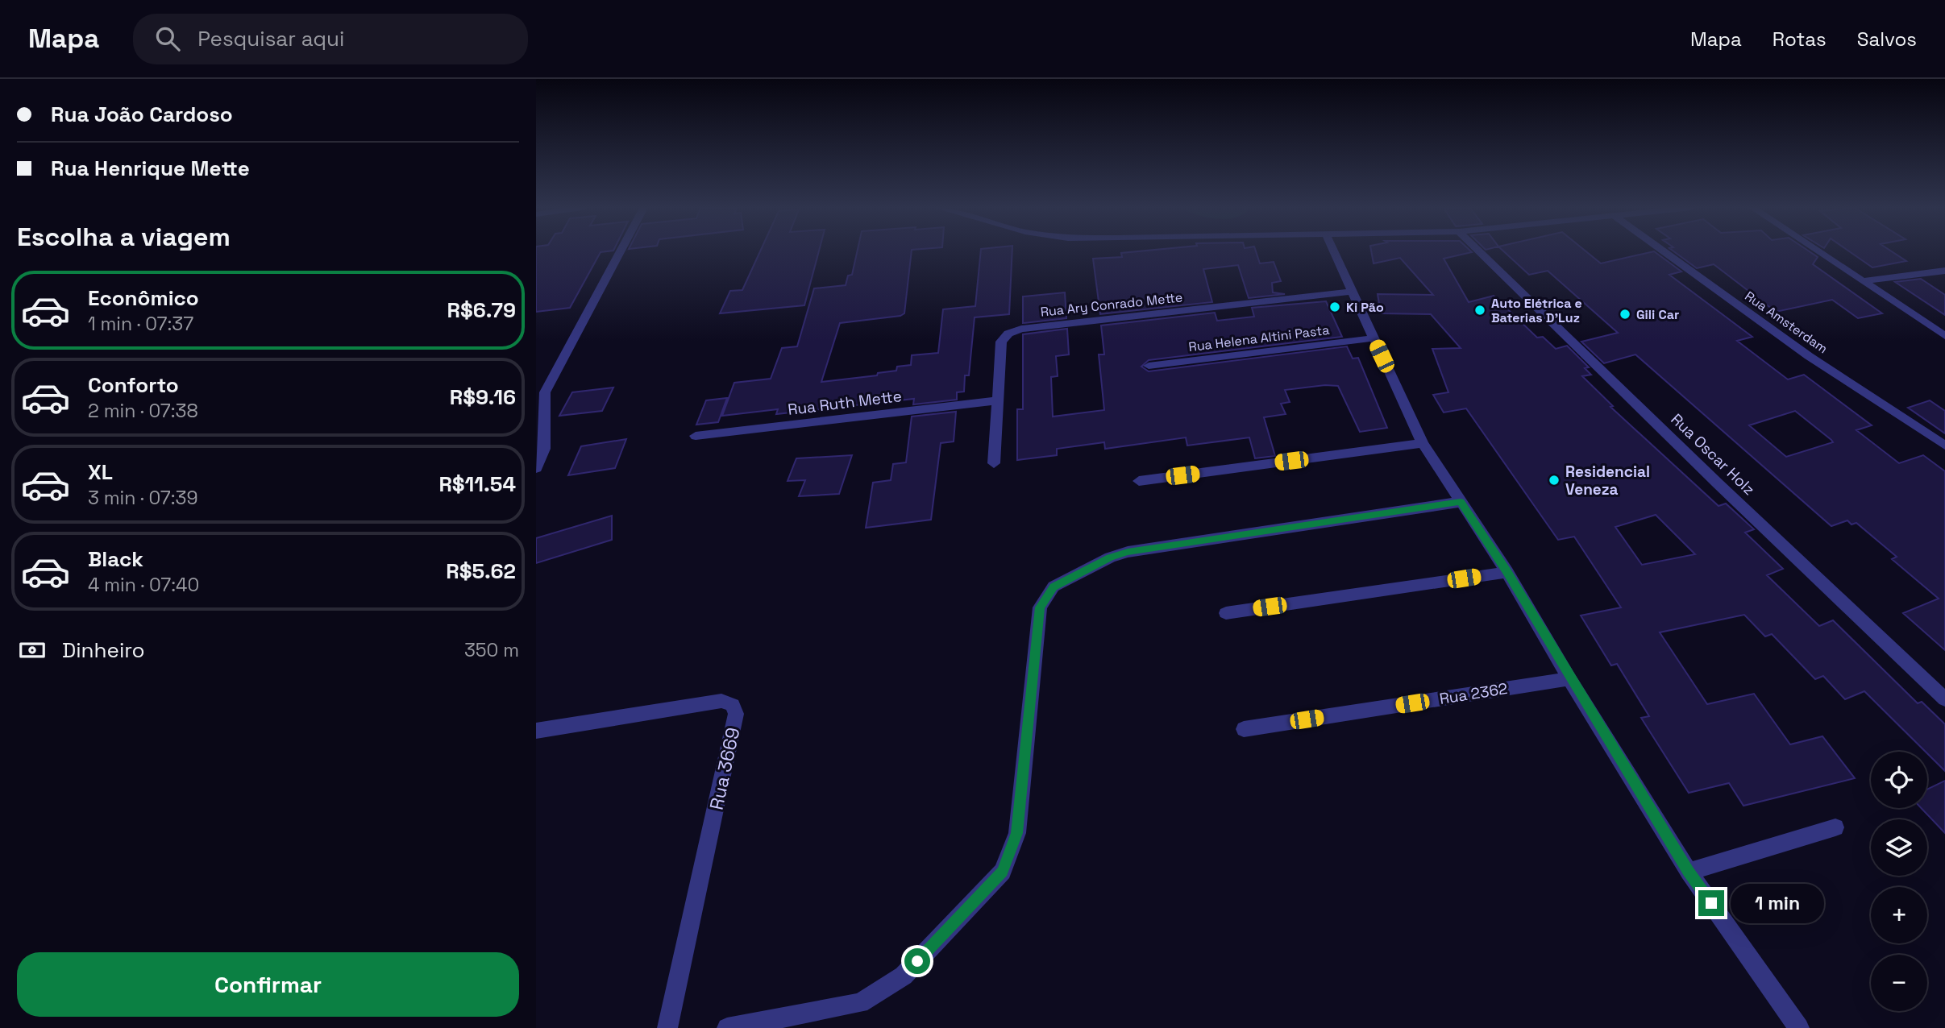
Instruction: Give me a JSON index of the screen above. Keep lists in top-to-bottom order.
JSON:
{
  "streets": {
    "street": [
      "Rua Ary Conrado Mette",
      "Rua Amsterdam",
      "Rua Helena Altini Pasta",
      "Rua Ruth Mette",
      "Rua Oscar Holz",
      "Rua 2362",
      "Rua 3669"
    ]
  },
  "crossings": [
    ["Rua Ary Conrado Mette", "Rua Ruth Mette"]
  ],
  "places": [
    "Ki Pão",
    "Auto Elétrica e Baterias D'Luz",
    "Gili Car",
    "Residencial Veneza"
  ],
  "page": {
    "header": "Mapa",
    "search": "Pesquisar aqui",
    "nav": ["Mapa", "Rotas", "Salvos"],
    "banner": ["Rua João Cardoso", "Rua Henrique Mette"],
    "heading": "Escolha a viagem",
    "list": [
      {
        "name": "Econômico",
        "note": "1 min · 07:37",
        "value": "R$6.79"
      },
      {
        "name": "Conforto",
        "note": "2 min · 07:38",
        "value": "R$9.16"
      },
      {
        "name": "XL",
        "note": "3 min · 07:39",
        "value": "R$11.54"
      },
      {
        "name": "Black",
        "note": "4 min · 07:40",
        "value": "R$5.62"
      }
    ],
    "pay": ["Dinheiro", "350 m"],
    "map_buttons": ["+", "−"],
    "bubble": "1 min",
    "buttons": "Confirmar"
  }
}
